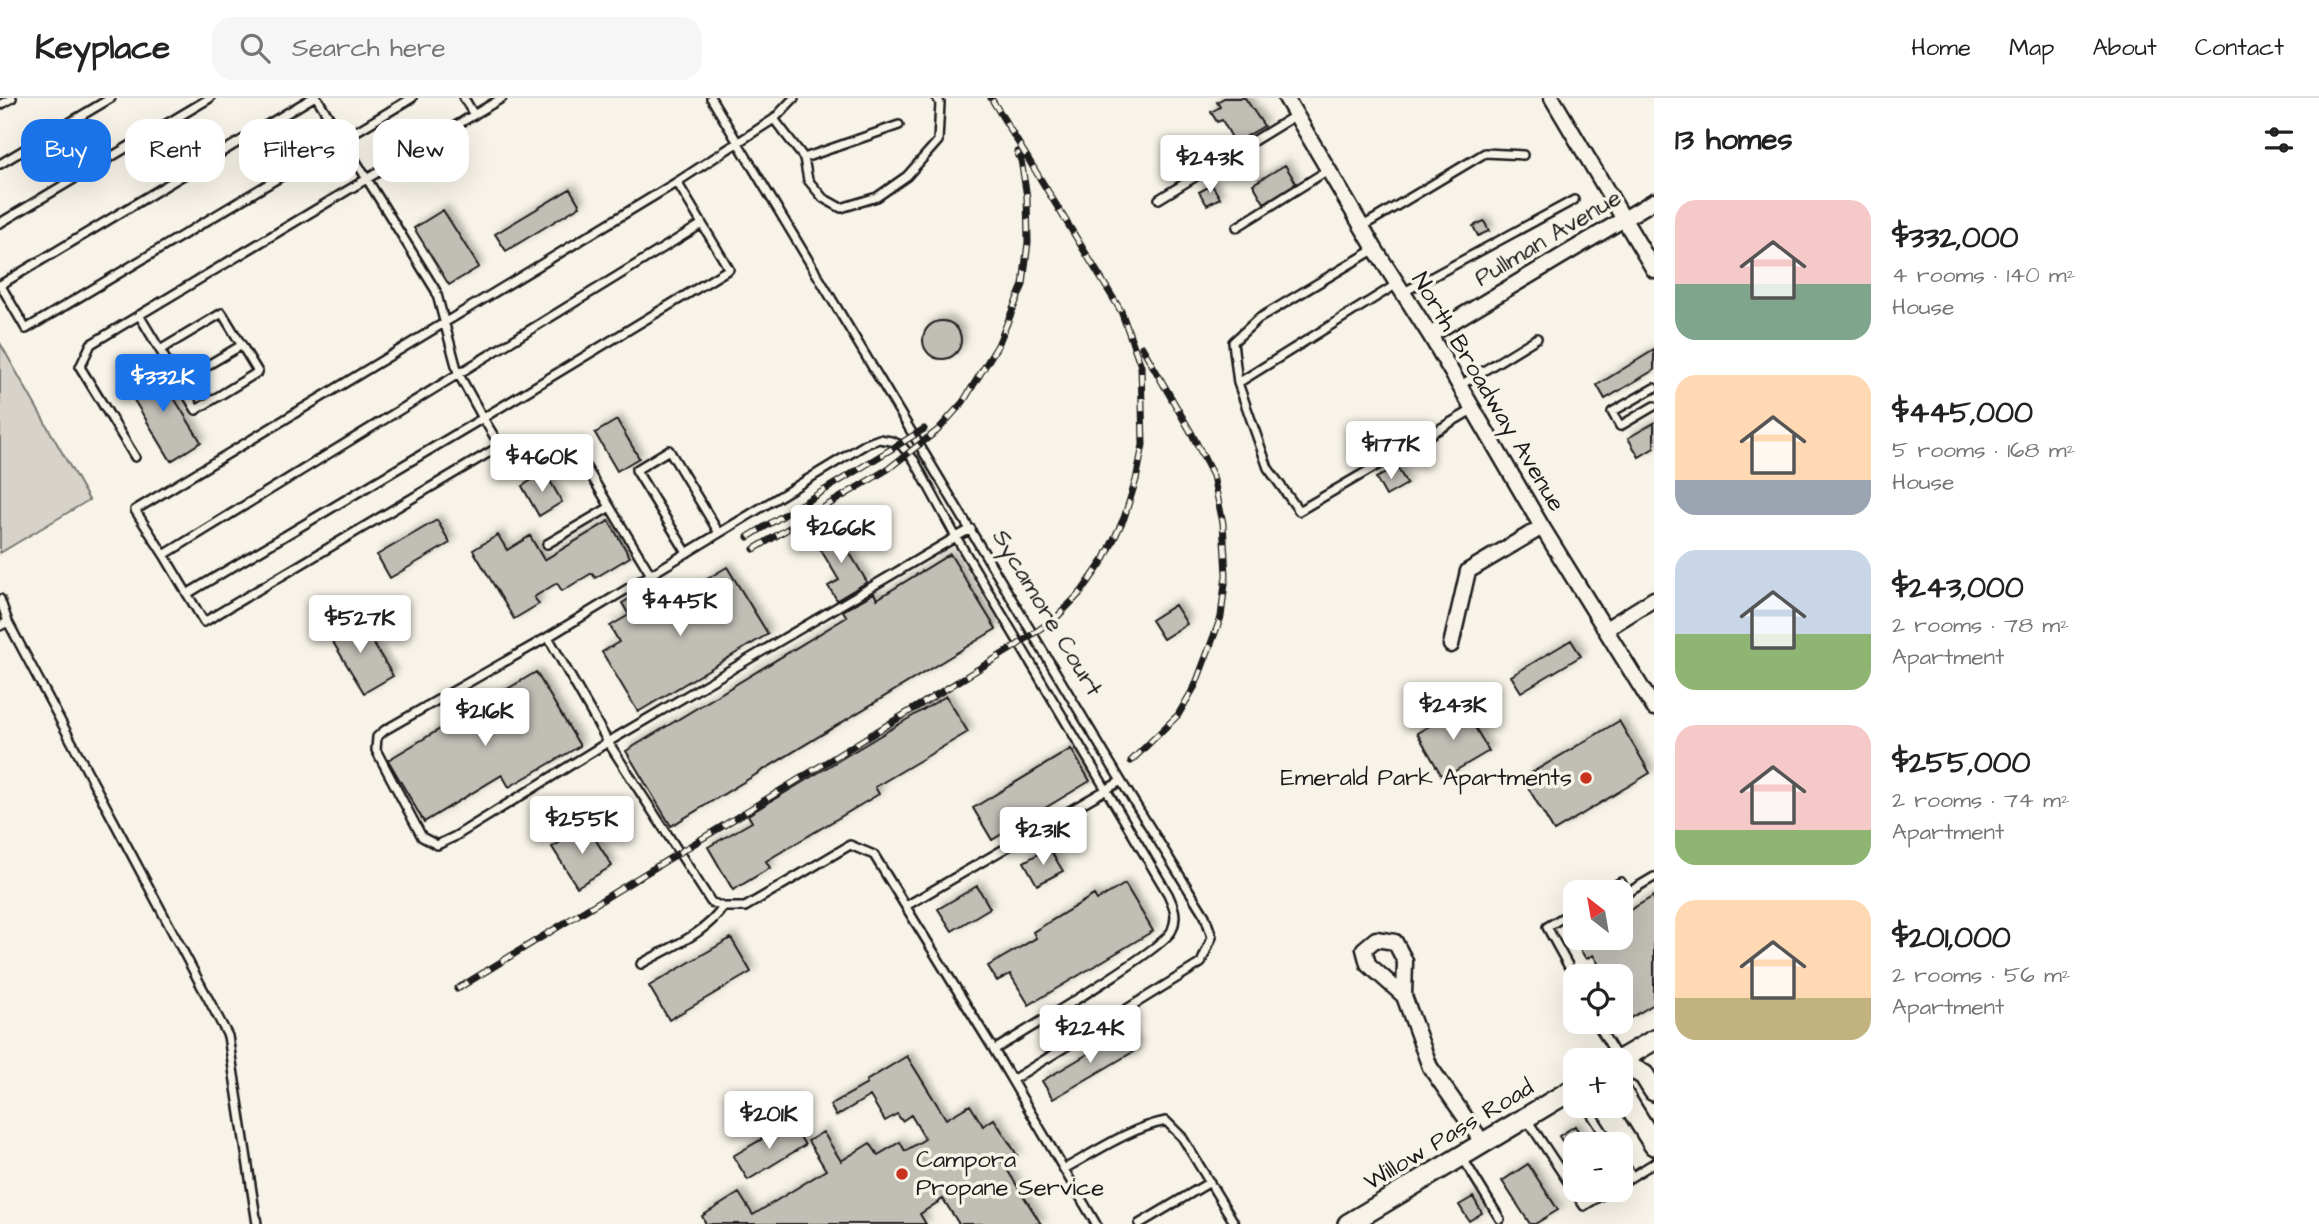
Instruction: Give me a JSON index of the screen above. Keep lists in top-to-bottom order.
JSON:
{
  "streets": {
    "main road": ["Willow Pass Road"],
    "street": ["Pullman Avenue", "North Broadway Avenue"],
    "lane": ["Sycamore Court"]
  },
  "crossings": [
    ["Pullman Avenue", "North Broadway Avenue"]
  ],
  "places": ["Emerald Park Apartments", "Campora Propane Service"],
  "north": "top left",
  "page": {
    "header": "Keyplace",
    "search": "Search here",
    "nav": [
      "Home",
      "Map",
      "About",
      "Contact"
    ],
    "heading": "13 homes",
    "chip": [
      "Buy",
      "Rent",
      "Filters",
      "New"
    ],
    "price": [
      "$243K",
      "$332K",
      "$177K",
      "$460K",
      "$266K",
      "$445K",
      "$527K",
      "$243K",
      "$216K",
      "$255K",
      "$231K",
      "$224K",
      "$201K"
    ],
    "list": [
      {
        "name": "$332,000",
        "note": "4 rooms · 140 m² · House"
      },
      {
        "name": "$445,000",
        "note": "5 rooms · 168 m² · House"
      },
      {
        "name": "$243,000",
        "note": "2 rooms · 78 m² · Apartment"
      },
      {
        "name": "$255,000",
        "note": "2 rooms · 74 m² · Apartment"
      },
      {
        "name": "$201,000",
        "note": "2 rooms · 56 m² · Apartment"
      }
    ],
    "map_buttons": ["+", "−"]
  }
}
